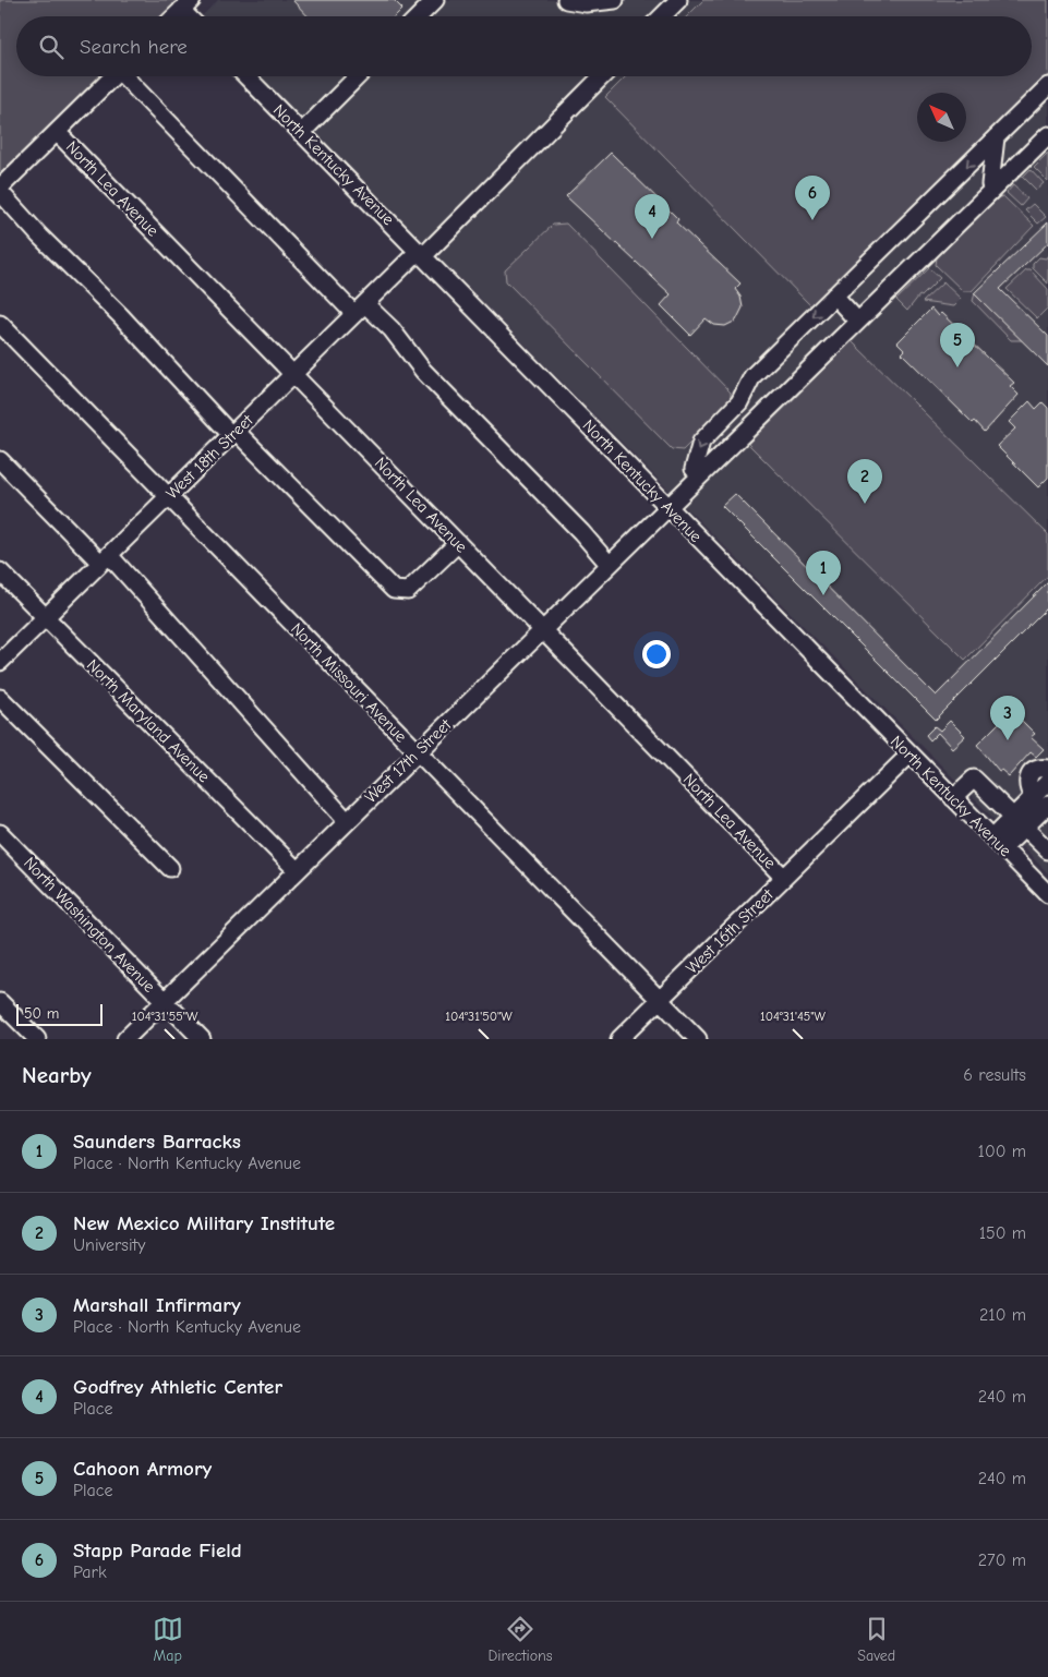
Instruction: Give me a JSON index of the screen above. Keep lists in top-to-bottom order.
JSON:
{
  "streets": {
    "street": [
      "North Kentucky Avenue",
      "North Lea Avenue",
      "West 18th Street",
      "North Missouri Avenue",
      "North Maryland Avenue",
      "West 17th Street",
      "North Washington Avenue",
      "West 16th Street"
    ]
  },
  "crossings": [
    ["North Kentucky Avenue", "West 18th Street"],
    ["North Kentucky Avenue", "West 17th Street"],
    ["North Kentucky Avenue", "West 16th Street"],
    ["North Lea Avenue", "West 18th Street"],
    ["North Lea Avenue", "West 17th Street"],
    ["North Lea Avenue", "West 16th Street"],
    ["West 18th Street", "North Missouri Avenue"],
    ["West 18th Street", "North Maryland Avenue"],
    ["North Missouri Avenue", "West 17th Street"],
    ["North Missouri Avenue", "West 16th Street"],
    ["North Maryland Avenue", "West 17th Street"],
    ["West 17th Street", "North Washington Avenue"]
  ],
  "scale_bar": "50 m",
  "north": "top left",
  "page": {
    "search": "Search here",
    "pins": [
      "6",
      "4",
      "5",
      "2",
      "1",
      "3"
    ],
    "scale": "50 m",
    "heading": ["Nearby", "6 results"],
    "list": [
      {
        "mark": "1",
        "name": "Saunders Barracks",
        "note": "Place · North Kentucky Avenue",
        "value": "100 m"
      },
      {
        "mark": "2",
        "name": "New Mexico Military Institute",
        "note": "University",
        "value": "150 m"
      },
      {
        "mark": "3",
        "name": "Marshall Infirmary",
        "note": "Place · North Kentucky Avenue",
        "value": "210 m"
      },
      {
        "mark": "4",
        "name": "Godfrey Athletic Center",
        "note": "Place",
        "value": "240 m"
      },
      {
        "mark": "5",
        "name": "Cahoon Armory",
        "note": "Place",
        "value": "240 m"
      },
      {
        "mark": "6",
        "name": "Stapp Parade Field",
        "note": "Park",
        "value": "270 m"
      }
    ],
    "nav": ["Map", "Directions", "Saved"]
  },
  "coordinates": ["104°31'55\"W", "104°31'50\"W", "104°31'45\"W"]
}
